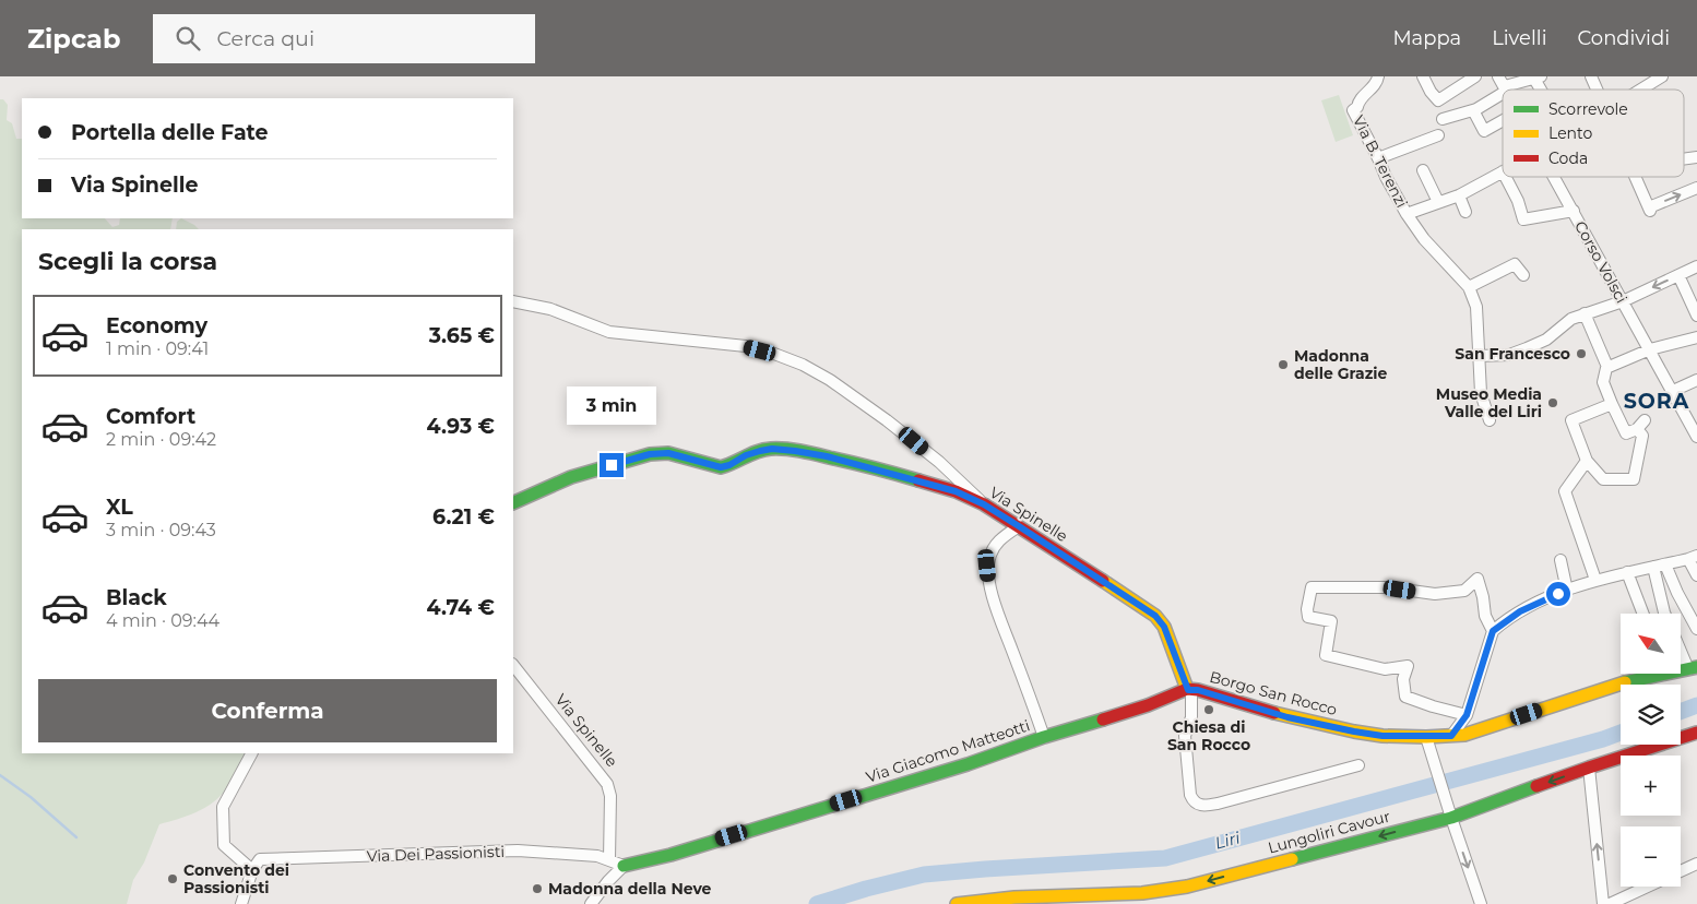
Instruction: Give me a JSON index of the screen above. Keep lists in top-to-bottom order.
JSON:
{
  "streets": {
    "street": [
      "Via B. Terenzi",
      "Corso Volsci",
      "Via Spinelle",
      "Borgo San Rocco",
      "Via Giacomo Matteotti",
      "Lungoliri Cavour",
      "Via Dei Passionisti"
    ]
  },
  "crossings": [
    ["Via Spinelle", "Borgo San Rocco"],
    ["Via Spinelle", "Via Giacomo Matteotti"],
    ["Via Spinelle", "Via Dei Passionisti"],
    ["Borgo San Rocco", "Via Giacomo Matteotti"],
    ["Via Giacomo Matteotti", "Via Dei Passionisti"]
  ],
  "one_way": ["Lungoliri Cavour"],
  "districts": ["SORA"],
  "water": ["Liri"],
  "places": [
    "San Francesco",
    "Madonna delle Grazie",
    "Museo Media Valle del Liri",
    "Chiesa di San Rocco",
    "Convento dei Passionisti",
    "Madonna della Neve"
  ],
  "legend": ["Scorrevole", "Lento", "Coda"],
  "north": "top left",
  "page": {
    "header": "Zipcab",
    "search": "Cerca qui",
    "nav": ["Mappa", "Livelli", "Condividi"],
    "banner": ["Portella delle Fate", "Via Spinelle"],
    "heading": "Scegli la corsa",
    "list": [
      {
        "name": "Economy",
        "note": "1 min · 09:41",
        "value": "3.65 €"
      },
      {
        "name": "Comfort",
        "note": "2 min · 09:42",
        "value": "4.93 €"
      },
      {
        "name": "XL",
        "note": "3 min · 09:43",
        "value": "6.21 €"
      },
      {
        "name": "Black",
        "note": "4 min · 09:44",
        "value": "4.74 €"
      }
    ],
    "bubble": "3 min",
    "map_buttons": ["+", "−"],
    "buttons": "Conferma"
  }
}
